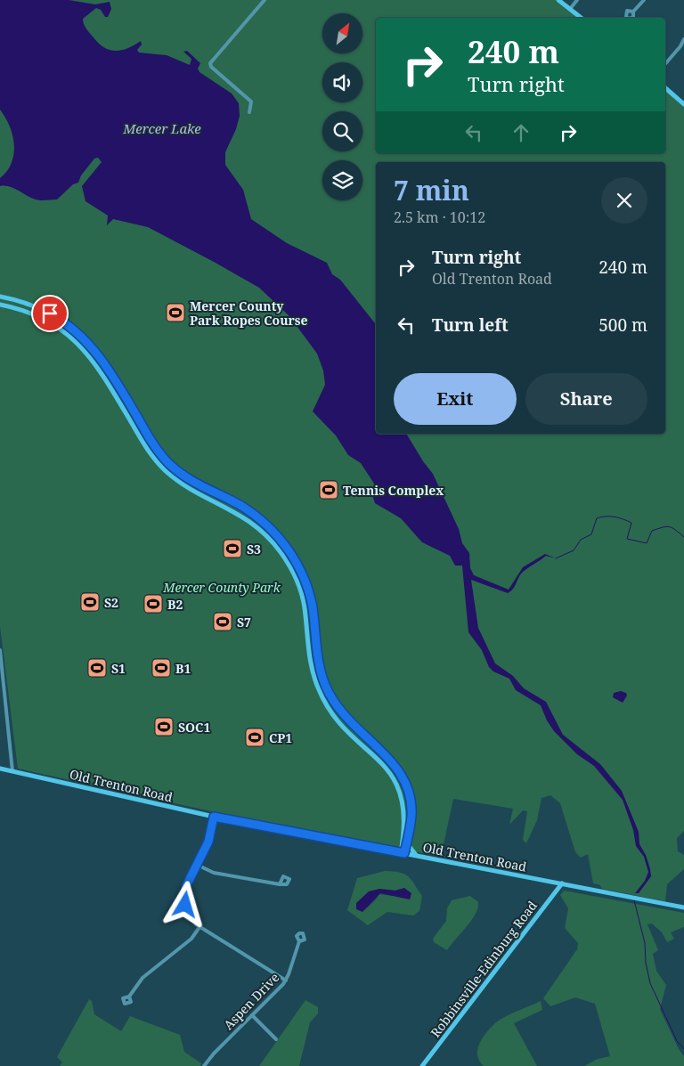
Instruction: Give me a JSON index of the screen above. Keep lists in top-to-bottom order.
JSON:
{
  "streets": {
    "street": ["Old Trenton Road", "Robbinsville-Edinburg Road", "Aspen Drive"]
  },
  "crossings": [
    ["Old Trenton Road", "Robbinsville-Edinburg Road"]
  ],
  "water": ["Mercer Lake"],
  "parks": ["Mercer County Park"],
  "places": {
    "sports": [
      "Mercer County Park Ropes Course",
      "Tennis Complex",
      "S3",
      "S2",
      "B2",
      "S7",
      "S1",
      "B1",
      "SOC1",
      "CP1"
    ]
  },
  "north": "top right",
  "page": {
    "turn": ["240 m", "Turn right"],
    "heading": ["7 min", "2.5 km · 10:12"],
    "list": [
      {
        "name": "Turn right",
        "note": "Old Trenton Road",
        "value": "240 m"
      },
      {
        "name": "Turn left",
        "value": "500 m"
      }
    ],
    "buttons": ["Exit", "Share"]
  }
}
